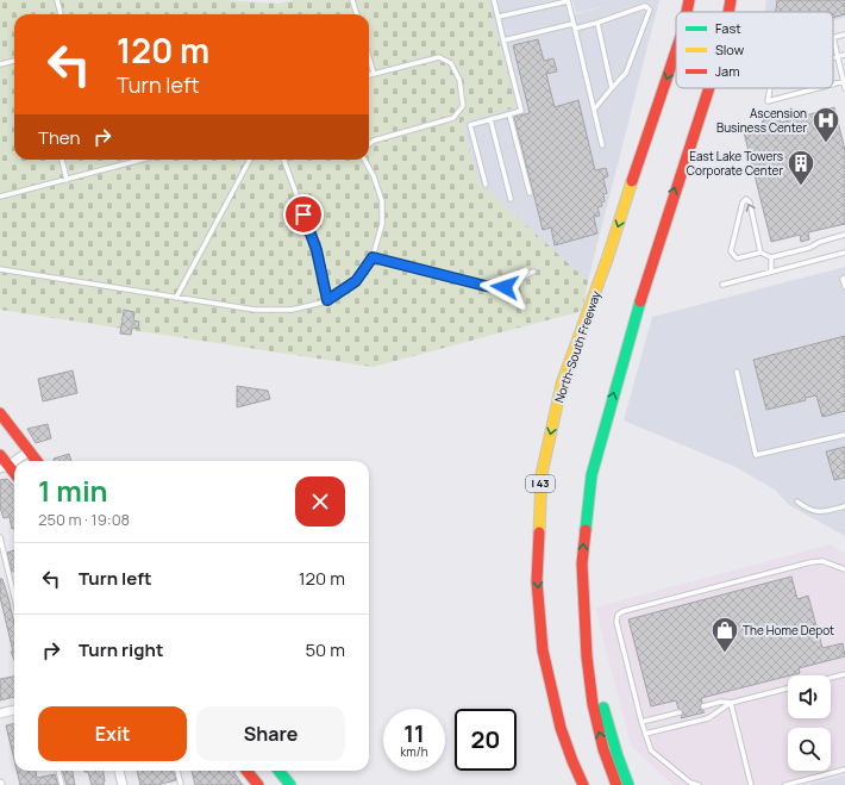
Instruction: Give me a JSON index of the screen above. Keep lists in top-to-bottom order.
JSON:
{
  "streets": {
    "main road": ["North-South Freeway", "I 43"]
  },
  "places": {
    "hospital": ["Ascension Business Center"],
    "building": ["East Lake Towers Corporate Center"],
    "shop": ["The Home Depot"]
  },
  "legend": ["Fast", "Slow", "Jam"],
  "page": {
    "turn": ["120 m", "Turn left"],
    "then": "Then",
    "heading": ["1 min", "250 m · 19:08"],
    "list": [
      {
        "name": "Turn left",
        "value": "120 m"
      },
      {
        "name": "Turn right",
        "value": "50 m"
      }
    ],
    "buttons": ["Exit", "Share"],
    "speed": "11 km/h",
    "limit": "20"
  }
}
